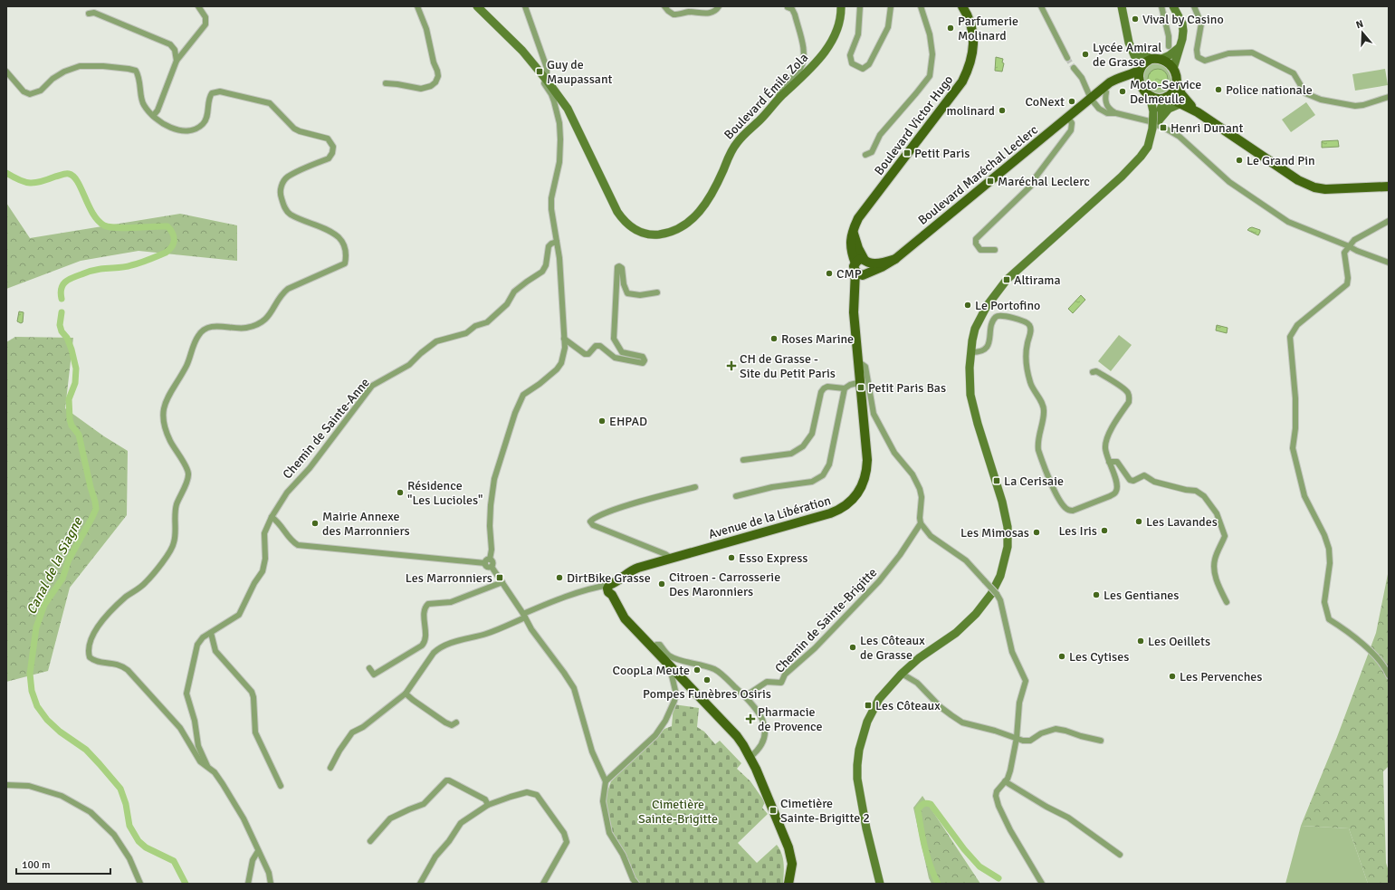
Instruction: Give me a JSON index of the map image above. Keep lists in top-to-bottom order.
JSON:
{
  "streets": {
    "main road": ["Boulevard Victor Hugo", "Boulevard Maréchal Leclerc", "Avenue de la Libération"],
    "street": ["Boulevard Émile Zola", "Chemin de Sainte-Anne", "Chemin de Sainte-Brigitte"]
  },
  "crossings": [
    ["Boulevard Victor Hugo", "Boulevard Maréchal Leclerc"],
    ["Boulevard Victor Hugo", "Avenue de la Libération"],
    ["Boulevard Maréchal Leclerc", "Avenue de la Libération"]
  ],
  "water": ["Canal de la Siagne"],
  "parks": ["Cimetière Sainte-Brigitte"],
  "places": {
    "other": [
      "Vival by Casino",
      "Parfumerie Molinard",
      "Lycée Amiral de Grasse",
      "Police nationale",
      "Moto-Service Delmeulle",
      "CoNext",
      "molinard",
      "Le Grand Pin",
      "CMP",
      "Le Portofino",
      "Roses Marine",
      "EHPAD",
      "Résidence \"Les Lucioles\"",
      "Les Lavandes",
      "Mairie Annexe des Marronniers",
      "Les Iris",
      "Les Mimosas",
      "Esso Express",
      "DirtBike Grasse",
      "Citroen - Carrosserie Des Maronniers",
      "Les Gentianes",
      "Les Oeillets",
      "Les Côteaux de Grasse",
      "Les Cytises",
      "CoopLa Meute",
      "Les Pervenches",
      "Pompes Funèbres Osiris"
    ],
    "transit": [
      "Guy de Maupassant",
      "Henri Dunant",
      "Petit Paris",
      "Maréchal Leclerc",
      "Altirama",
      "Petit Paris Bas",
      "La Cerisaie",
      "Les Marronniers",
      "Les Côteaux",
      "Cimetière Sainte-Brigitte 2"
    ],
    "health": ["CH de Grasse - Site du Petit Paris", "Pharmacie de Provence"]
  },
  "scale_bar": "100 m",
  "north": "top"
}
